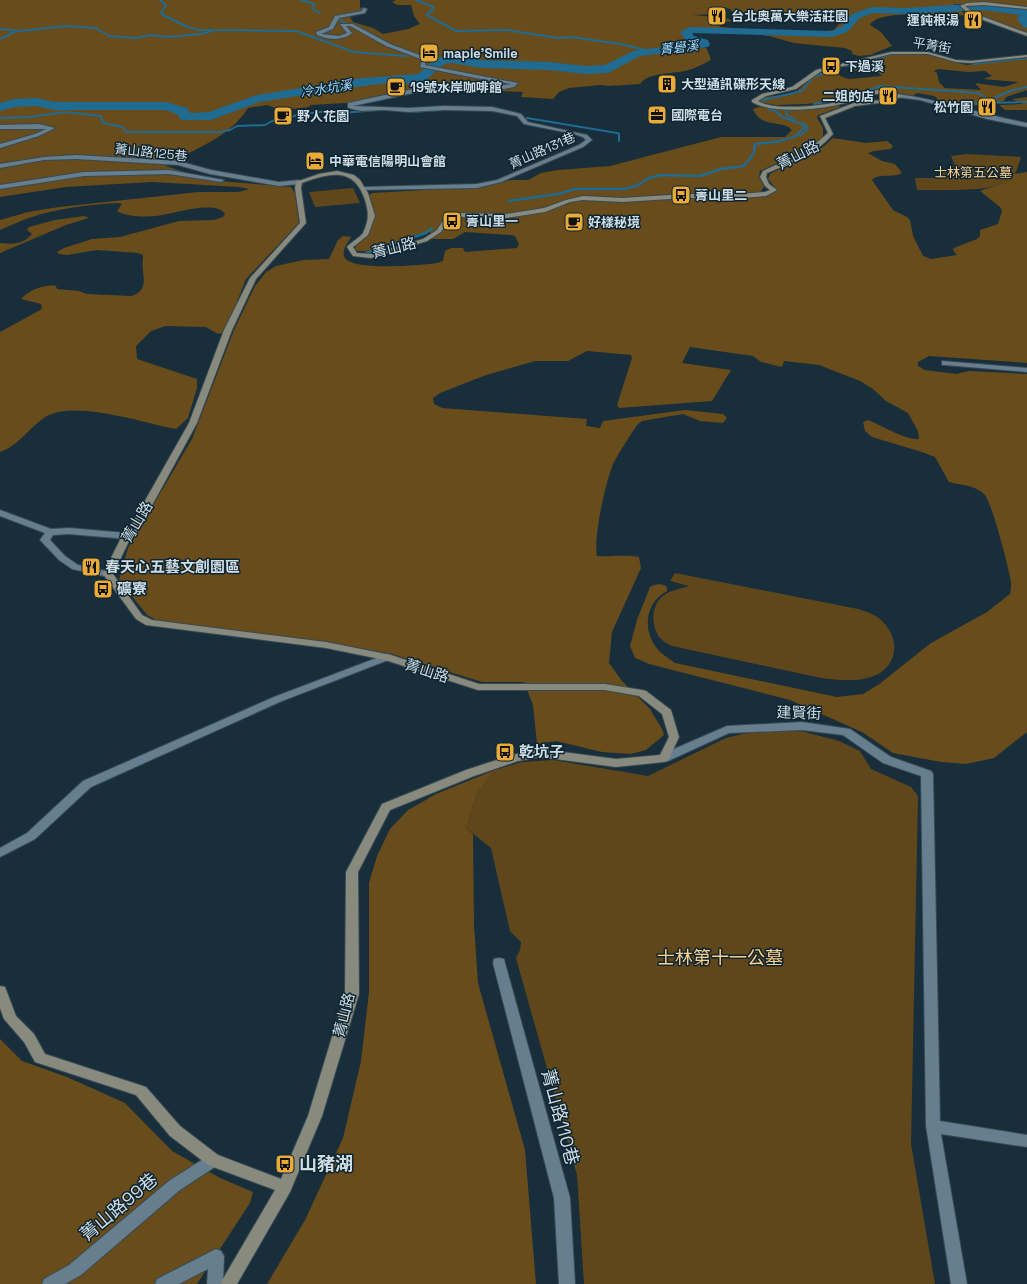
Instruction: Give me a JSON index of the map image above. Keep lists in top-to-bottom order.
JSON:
{
  "streets": {
    "street": [
      "平菁街",
      "菁山路131巷",
      "菁山路125巷",
      "菁山路",
      "建賢街",
      "菁山路110巷",
      "菁山路99巷"
    ]
  },
  "crossings": [
    ["平菁街", "菁山路"],
    ["菁山路131巷", "菁山路"],
    ["菁山路125巷", "菁山路"],
    ["菁山路", "建賢街"]
  ],
  "water": ["菁礐溪", "冷水坑溪"],
  "parks": ["士林第五公墓", "士林第十一公墓"],
  "places": {
    "restaurant": [
      "台北奧萬大樂活莊園",
      "運鈍根湯",
      "二姐的店",
      "松竹園",
      "春天心五藝文創園區"
    ],
    "hotel": ["maple'Smile", "中華電信陽明山會館"],
    "bus stop": [
      "下過溪",
      "菁山里二",
      "菁山里一",
      "礦寮",
      "乾坑子",
      "山豬湖"
    ],
    "building": ["大型通訊碟形天線"],
    "cafe": ["19號水岸咖啡館", "野人花園", "好樣秘境"],
    "office": ["國際電台"]
  }
}
